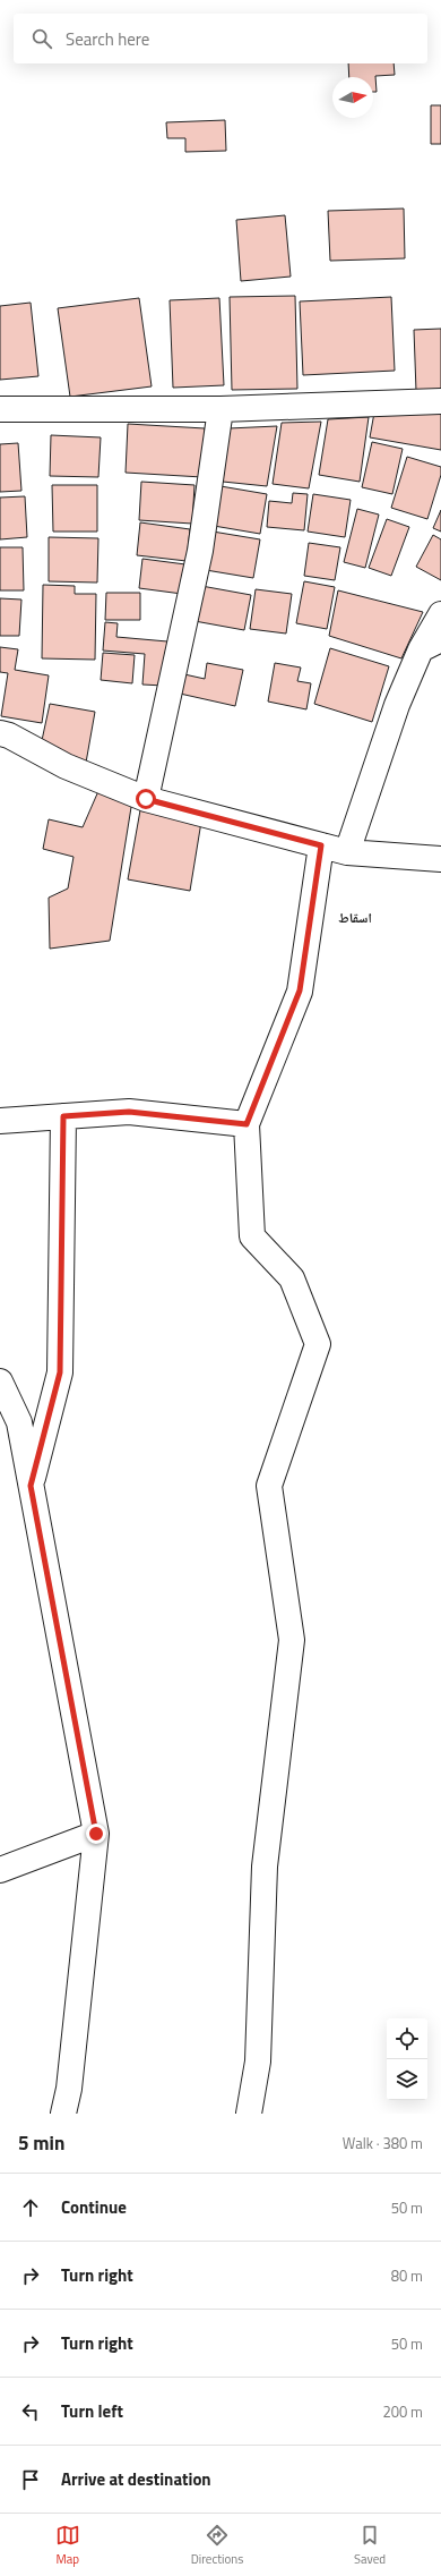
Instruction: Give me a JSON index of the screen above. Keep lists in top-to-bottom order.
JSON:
{
  "districts": ["اسقاط"],
  "north": "right",
  "page": {
    "search": "Search here",
    "heading": ["5 min", "Walk · 380 m"],
    "list": [
      ["Continue", "50 m"],
      ["Turn right", "80 m"],
      ["Turn right", "50 m"],
      ["Turn left", "200 m"],
      "Arrive at destination"
    ],
    "nav": ["Map", "Directions", "Saved"]
  }
}
